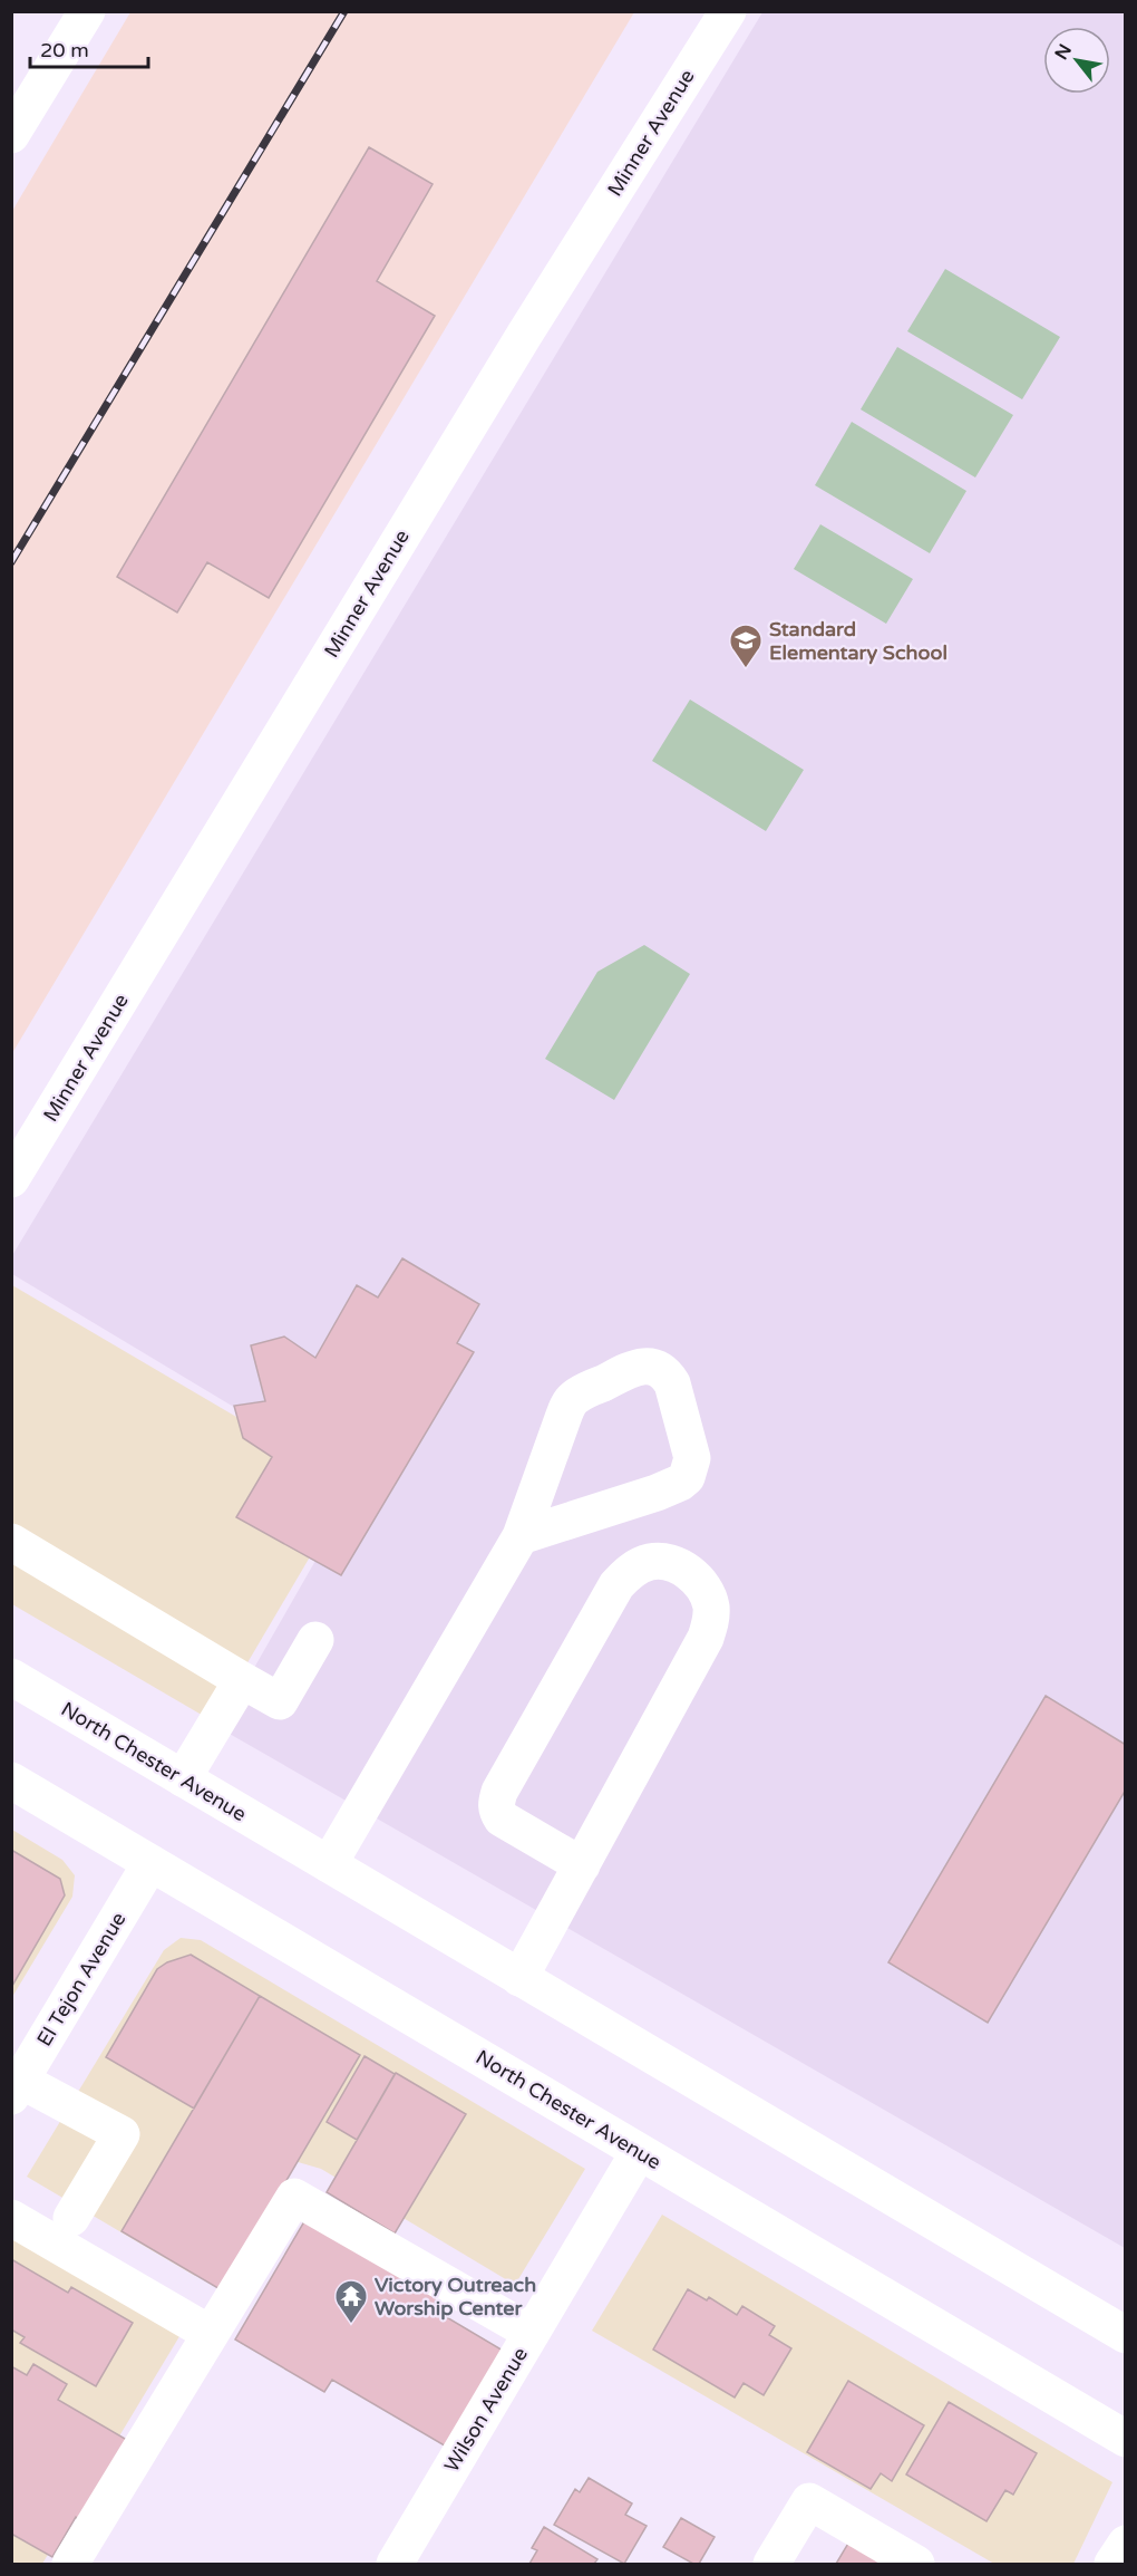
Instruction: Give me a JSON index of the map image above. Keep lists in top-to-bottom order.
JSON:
{
  "streets": {
    "main road": [
      "Minner Avenue",
      "North Chester Avenue",
      "El Tejon Avenue",
      "Wilson Avenue"
    ]
  },
  "crossings": [
    ["North Chester Avenue", "El Tejon Avenue"],
    ["North Chester Avenue", "Wilson Avenue"]
  ],
  "places": {
    "school or university": ["Standard Elementary School"],
    "temple": ["Victory Outreach Worship Center"]
  },
  "scale_bar": "20 m",
  "north": "top left"
}
